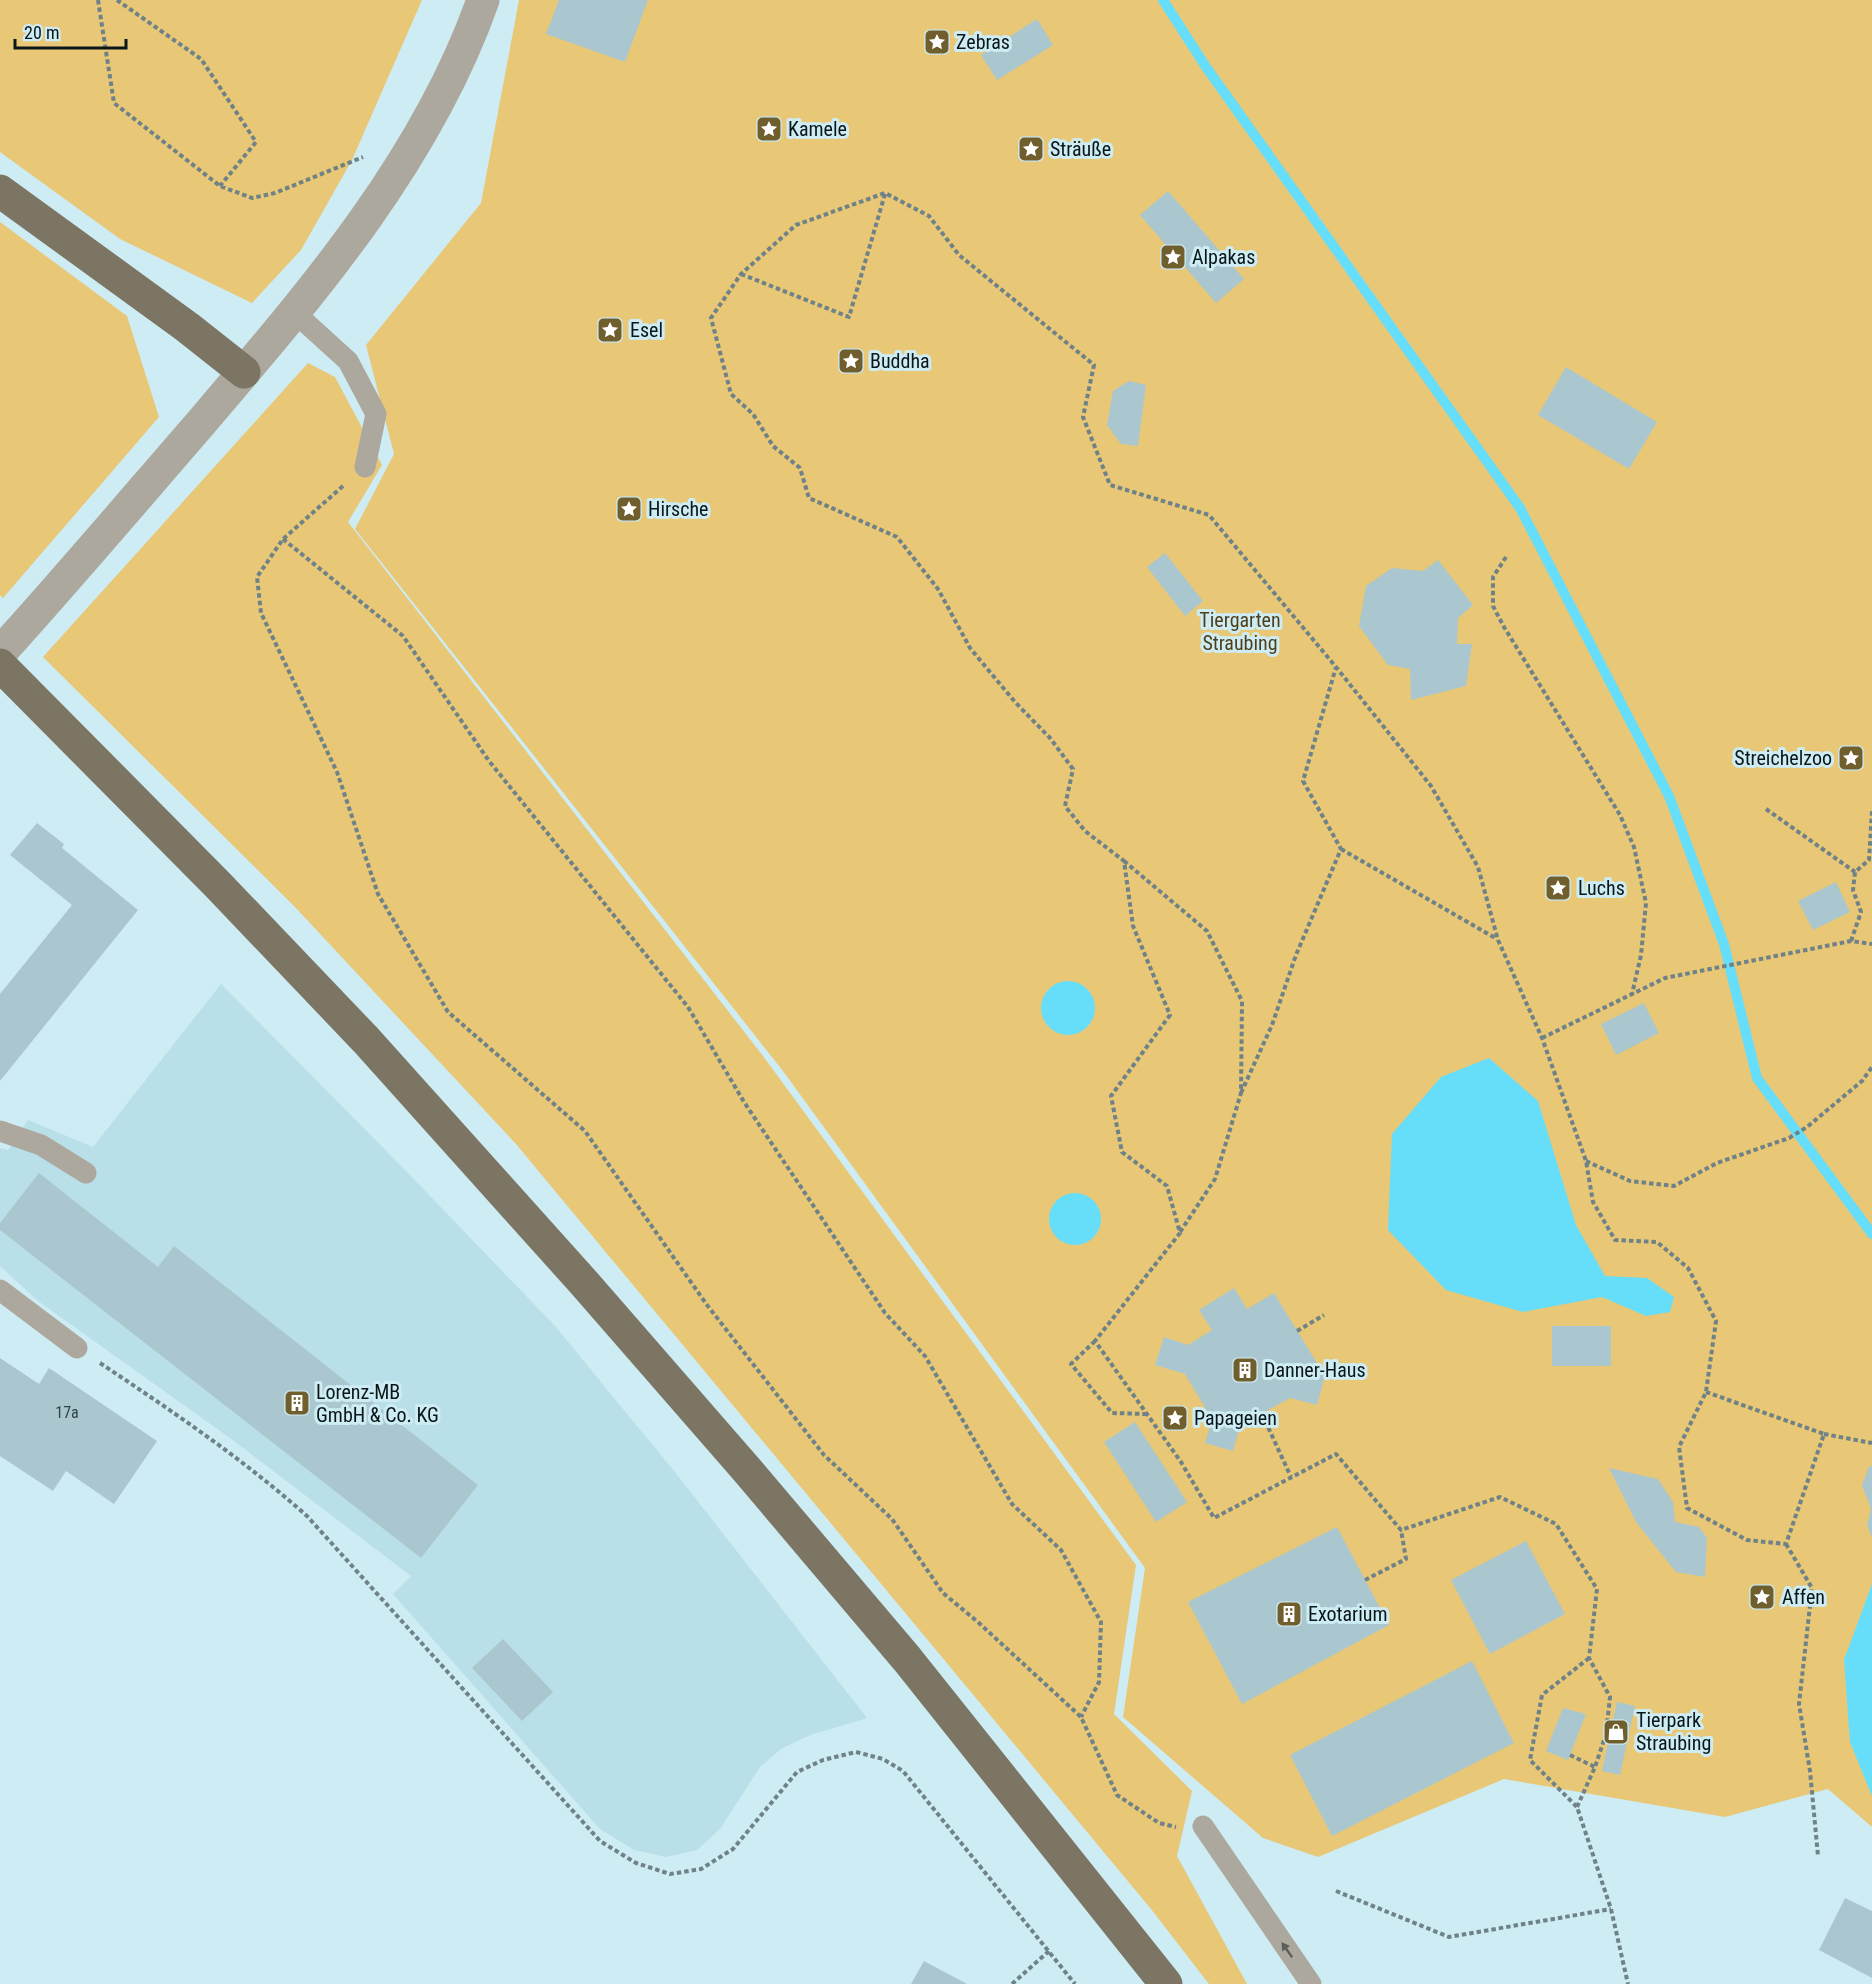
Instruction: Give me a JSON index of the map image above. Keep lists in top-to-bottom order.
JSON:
{
  "parks": ["Tiergarten Straubing"],
  "places": {
    "place": [
      "Zebras",
      "Kamele",
      "Sträuße",
      "Alpakas",
      "Esel",
      "Buddha",
      "Hirsche",
      "Streichelzoo",
      "Luchs",
      "Papageien",
      "Affen"
    ],
    "building": ["Danner-Haus", "Lorenz-MB GmbH & Co. KG", "Exotarium"],
    "shop": ["Tierpark Straubing"]
  },
  "house_numbers": ["17a"],
  "scale_bar": "20 m"
}
